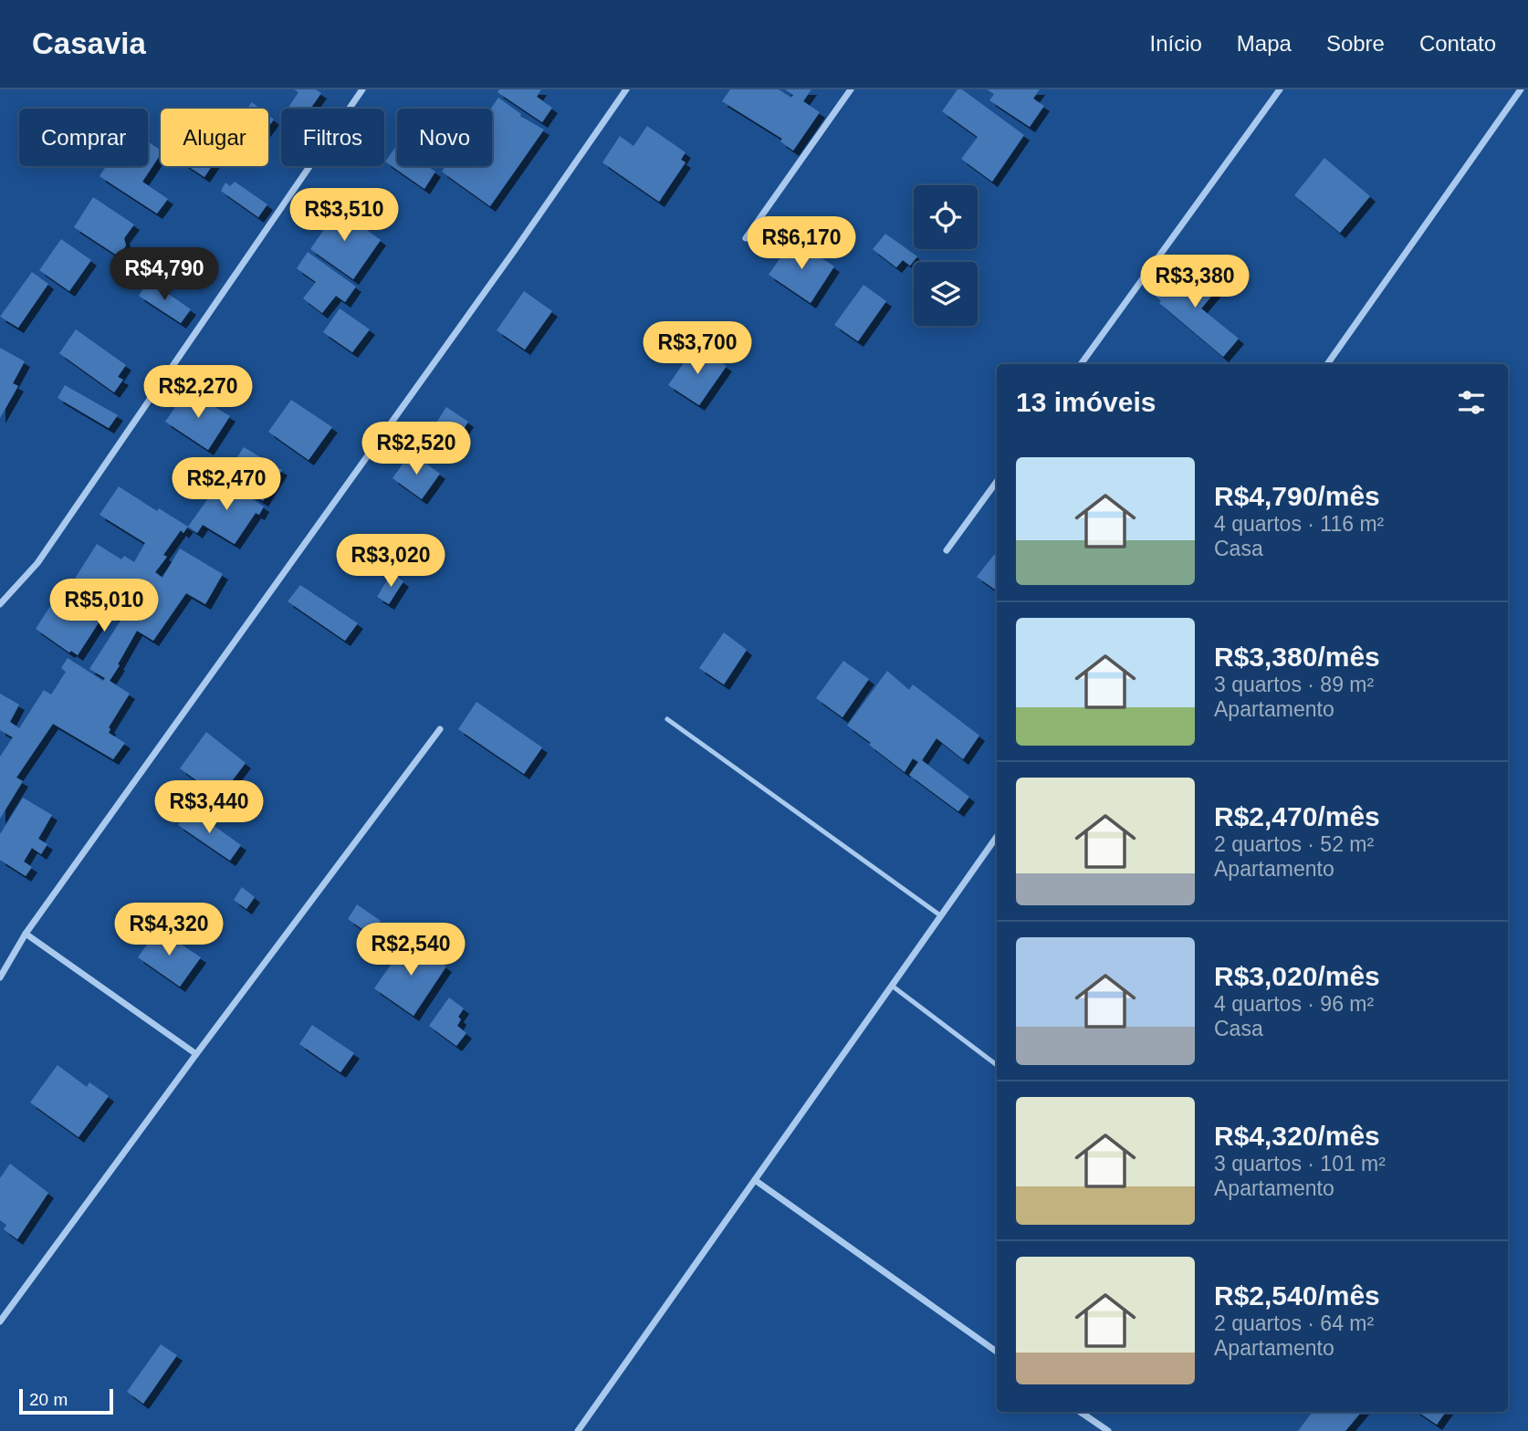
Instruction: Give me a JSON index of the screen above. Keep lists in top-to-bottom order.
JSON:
{
  "scale_bar": "20 m",
  "page": {
    "header": "Casavia",
    "nav": [
      "Início",
      "Mapa",
      "Sobre",
      "Contato"
    ],
    "chip": [
      "Comprar",
      "Alugar",
      "Filtros",
      "Novo"
    ],
    "price": [
      "R$3,510",
      "R$6,170",
      "R$4,790",
      "R$3,380",
      "R$3,700",
      "R$2,270",
      "R$2,520",
      "R$2,470",
      "R$3,020",
      "R$5,010",
      "R$3,440",
      "R$4,320",
      "R$2,540"
    ],
    "heading": "13 imóveis",
    "list": [
      {
        "name": "R$4,790/mês",
        "note": "4 quartos · 116 m² · Casa"
      },
      {
        "name": "R$3,380/mês",
        "note": "3 quartos · 89 m² · Apartamento"
      },
      {
        "name": "R$2,470/mês",
        "note": "2 quartos · 52 m² · Apartamento"
      },
      {
        "name": "R$3,020/mês",
        "note": "4 quartos · 96 m² · Casa"
      },
      {
        "name": "R$4,320/mês",
        "note": "3 quartos · 101 m² · Apartamento"
      },
      {
        "name": "R$2,540/mês",
        "note": "2 quartos · 64 m² · Apartamento"
      }
    ],
    "scale": "20 m"
  }
}
